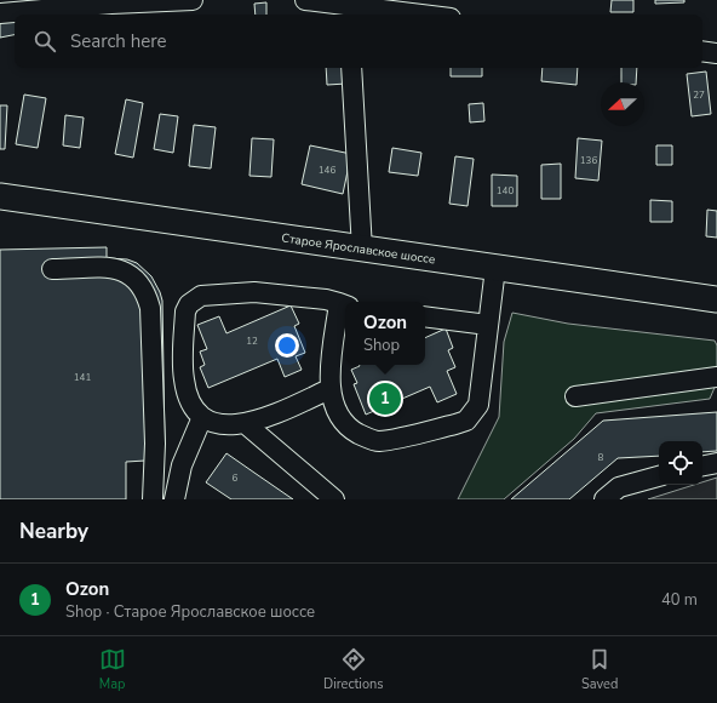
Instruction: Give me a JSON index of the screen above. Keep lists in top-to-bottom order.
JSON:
{
  "streets": {
    "main road": ["Старое Ярославское шоссе"]
  },
  "house_numbers": [
    "27",
    "136",
    "146",
    "140",
    "12",
    "141",
    "8",
    "6"
  ],
  "north": "left",
  "page": {
    "search": "Search here",
    "popup": ["Ozon", "Shop"],
    "pins": "1",
    "heading": "Nearby",
    "list": [
      {
        "mark": "1",
        "name": "Ozon",
        "note": "Shop · Старое Ярославское шоссе",
        "value": "40 m"
      }
    ],
    "nav": ["Map", "Directions", "Saved"]
  }
}
